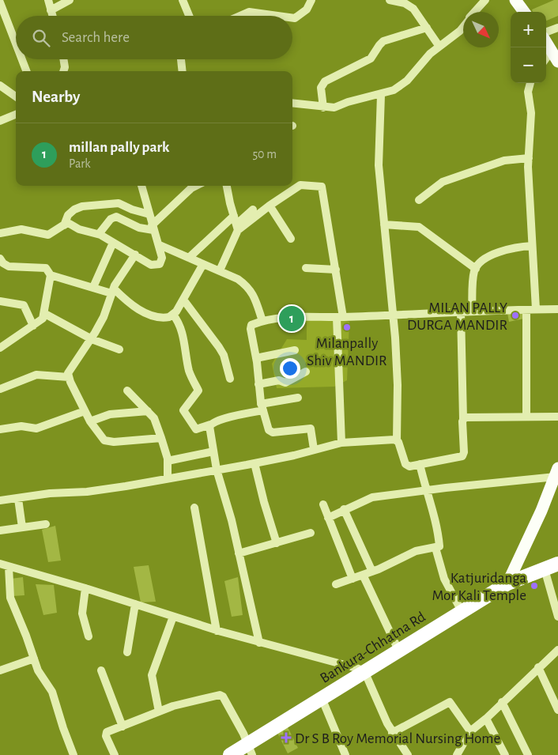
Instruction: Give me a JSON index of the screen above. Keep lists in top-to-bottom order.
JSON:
{
  "streets": {
    "highway": ["Bankura-Chhatna Rd"]
  },
  "places": {
    "other": ["MILAN PALLY DURGA MANDIR", "Milanpally Shiv MANDIR", "Katjuridanga Mor Kali Temple"],
    "health": ["Dr S B Roy Memorial Nursing Home"]
  },
  "north": "bottom right",
  "page": {
    "map_buttons": ["+", "−"],
    "search": "Search here",
    "heading": "Nearby",
    "list": [
      {
        "mark": "1",
        "name": "millan pally park",
        "note": "Park",
        "value": "50 m"
      }
    ],
    "pins": "1"
  }
}
